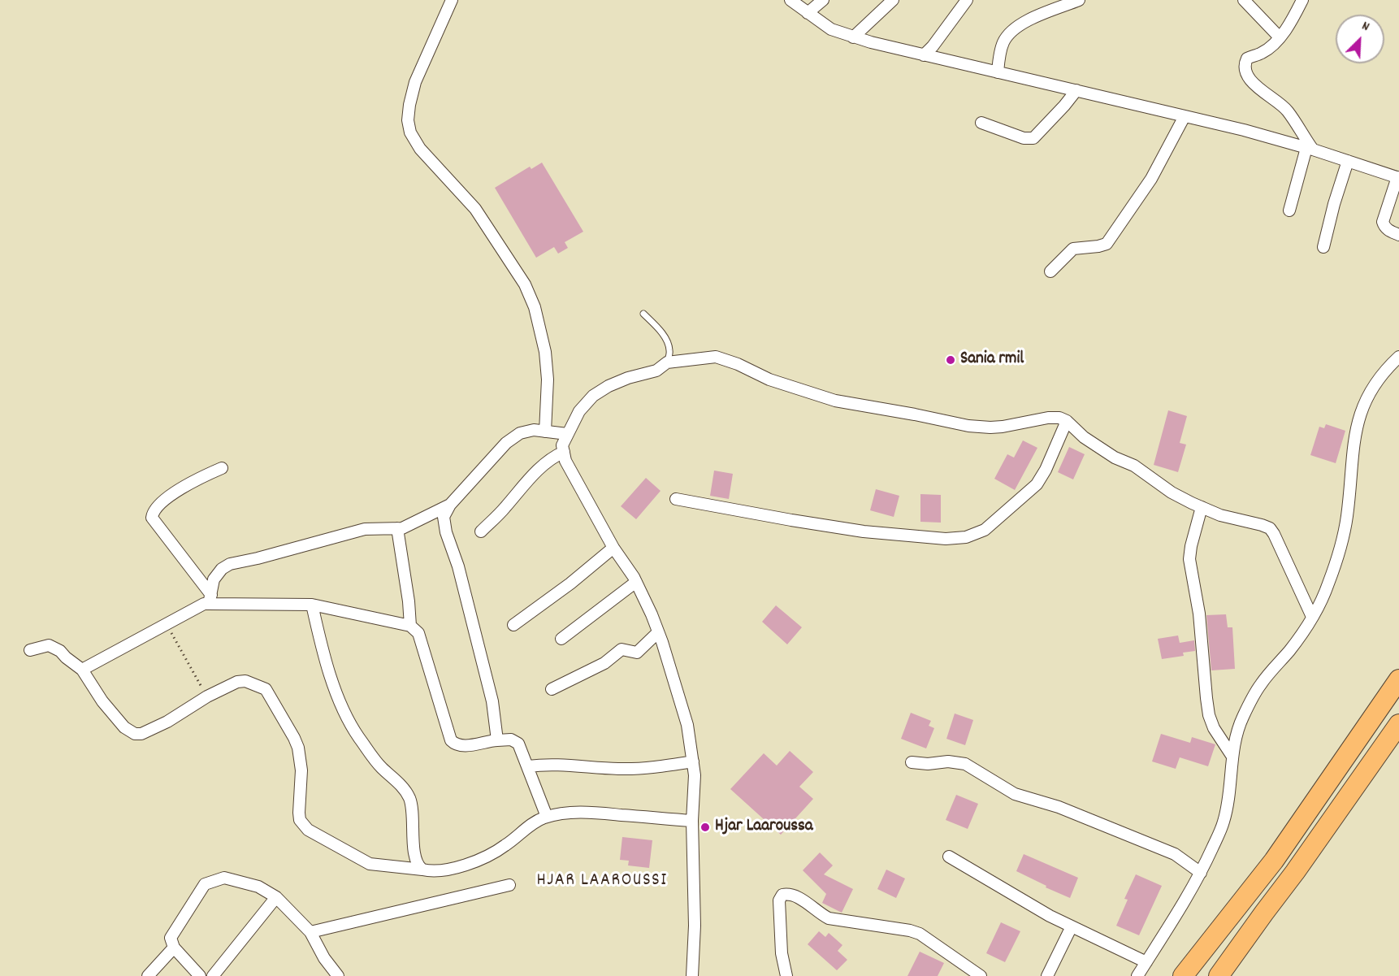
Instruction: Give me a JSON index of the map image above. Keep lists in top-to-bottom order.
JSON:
{
  "districts": ["HJAR LAAROUSSI"],
  "places": ["Sania rmil", "Hjar Laaroussa"],
  "north": "top right"
}
